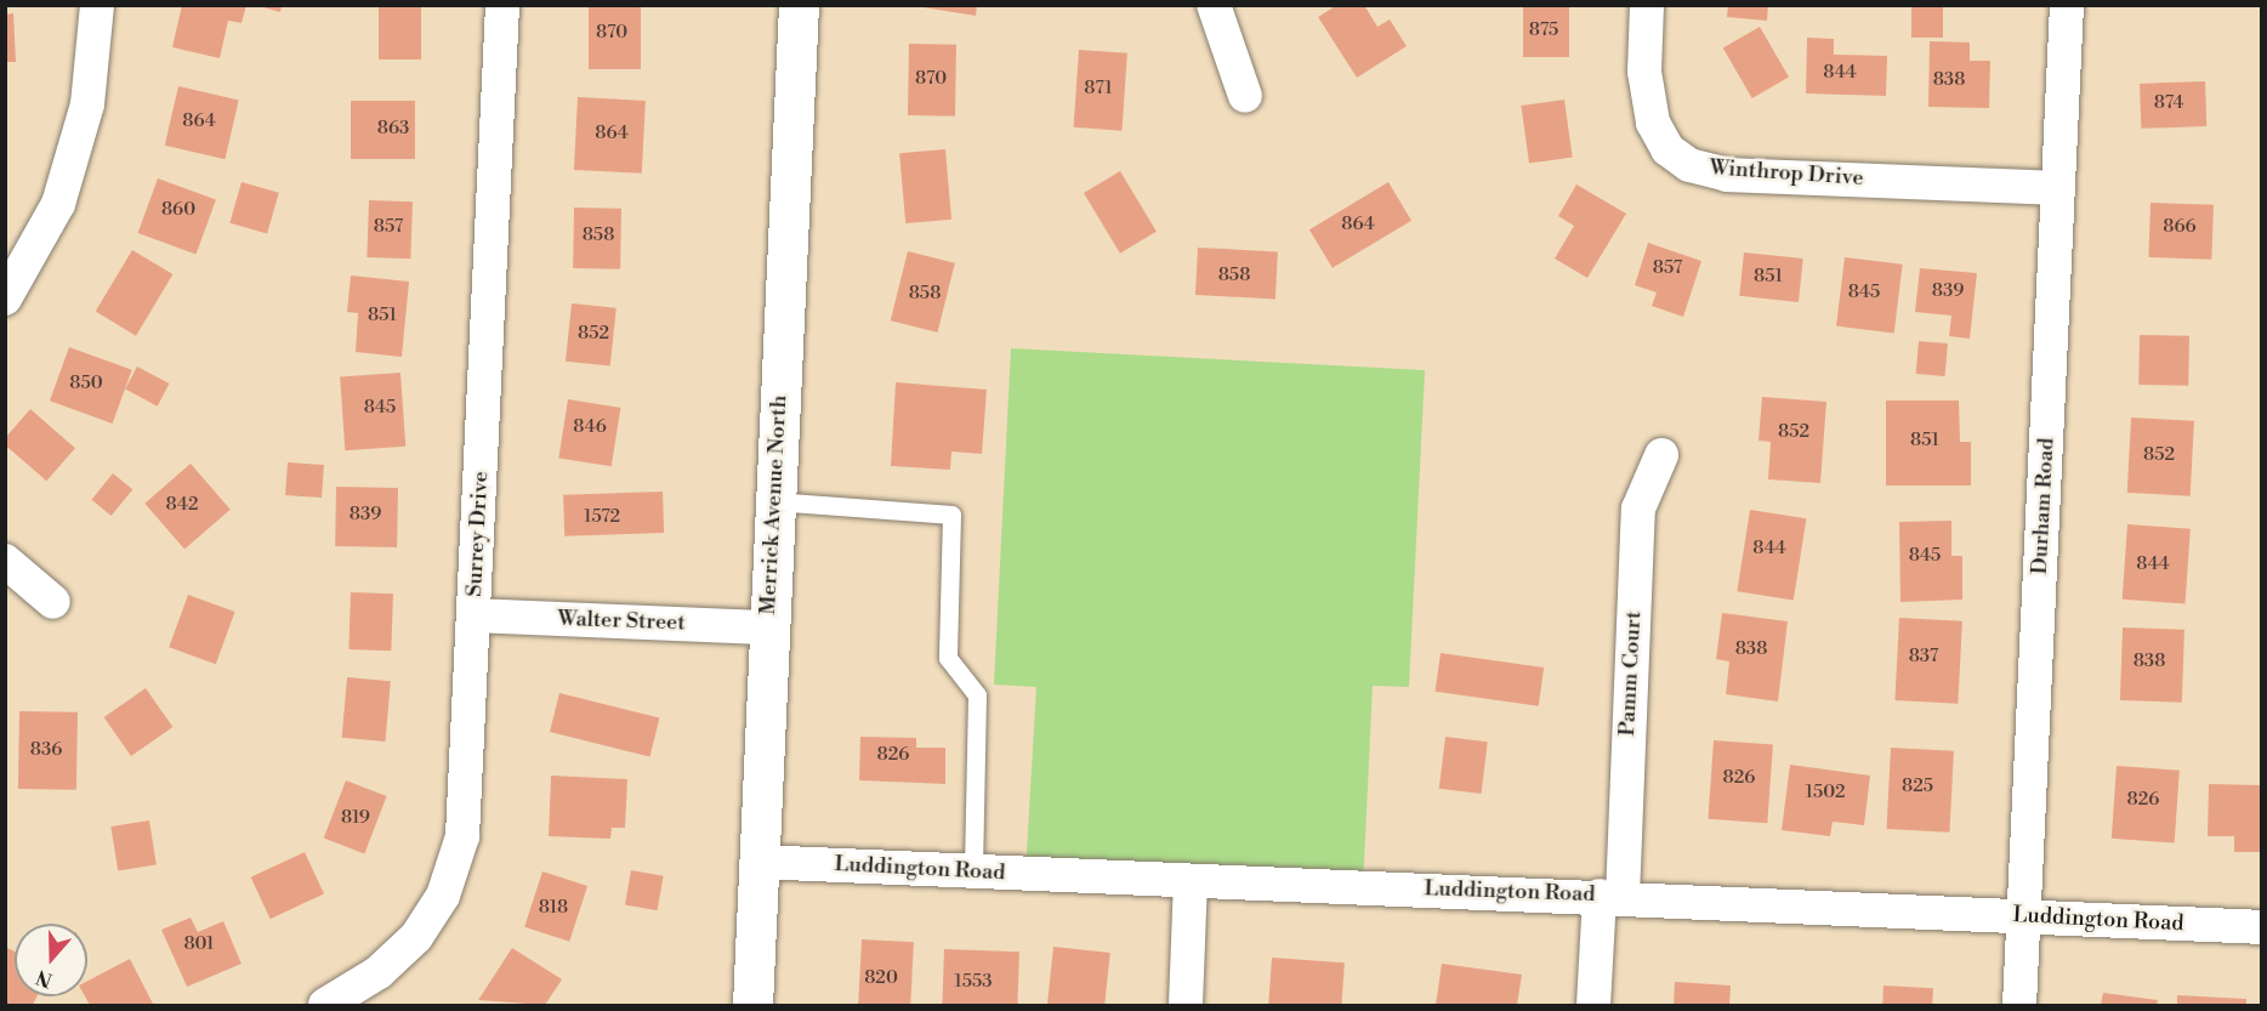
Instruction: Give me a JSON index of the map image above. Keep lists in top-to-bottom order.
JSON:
{
  "streets": {
    "main road": ["Merrick Avenue North"],
    "street": [
      "Winthrop Drive",
      "Durham Road",
      "Surrey Drive",
      "Walter Street",
      "Pamm Court",
      "Luddington Road"
    ]
  },
  "crossings": [
    ["Winthrop Drive", "Durham Road"],
    ["Merrick Avenue North", "Walter Street"],
    ["Merrick Avenue North", "Luddington Road"],
    ["Durham Road", "Luddington Road"],
    ["Surrey Drive", "Walter Street"],
    ["Pamm Court", "Luddington Road"]
  ],
  "house_numbers": [
    "875",
    "870",
    "844",
    "870",
    "838",
    "871",
    "874",
    "864",
    "863",
    "864",
    "860",
    "864",
    "857",
    "866",
    "858",
    "857",
    "858",
    "851",
    "839",
    "845",
    "858",
    "851",
    "852",
    "850",
    "845",
    "846",
    "852",
    "851",
    "852",
    "842",
    "839",
    "1572",
    "844",
    "845",
    "844",
    "838",
    "837",
    "838",
    "836",
    "826",
    "826",
    "825",
    "1502",
    "826",
    "819",
    "818",
    "801",
    "820",
    "1553"
  ],
  "north": "bottom"
}
